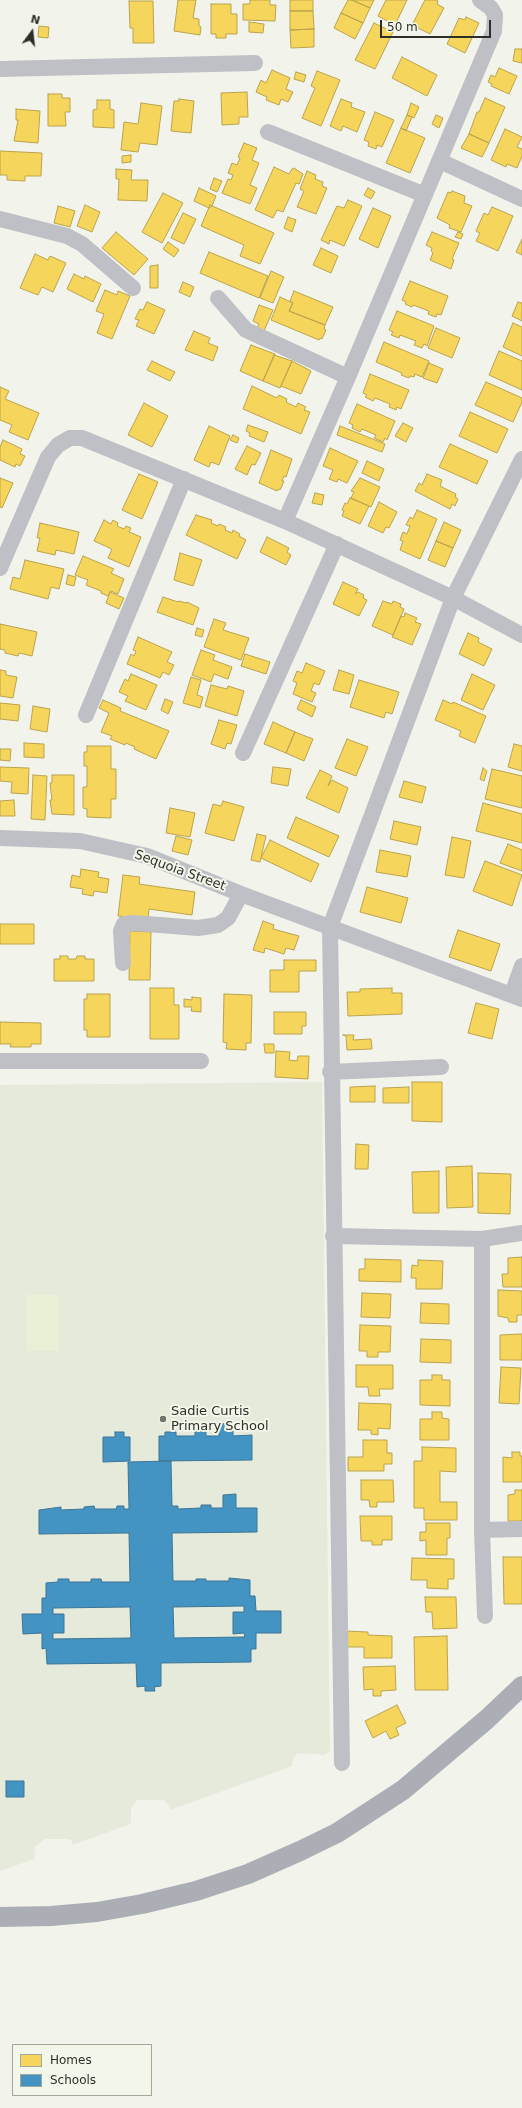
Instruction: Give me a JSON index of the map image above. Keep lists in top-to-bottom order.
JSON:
{
  "streets": {
    "street": ["Sequoia Street"]
  },
  "places": ["Sadie Curtis Primary School"],
  "legend": ["Homes", "Schools"],
  "scale_bar": "50 m",
  "north": "top"
}
